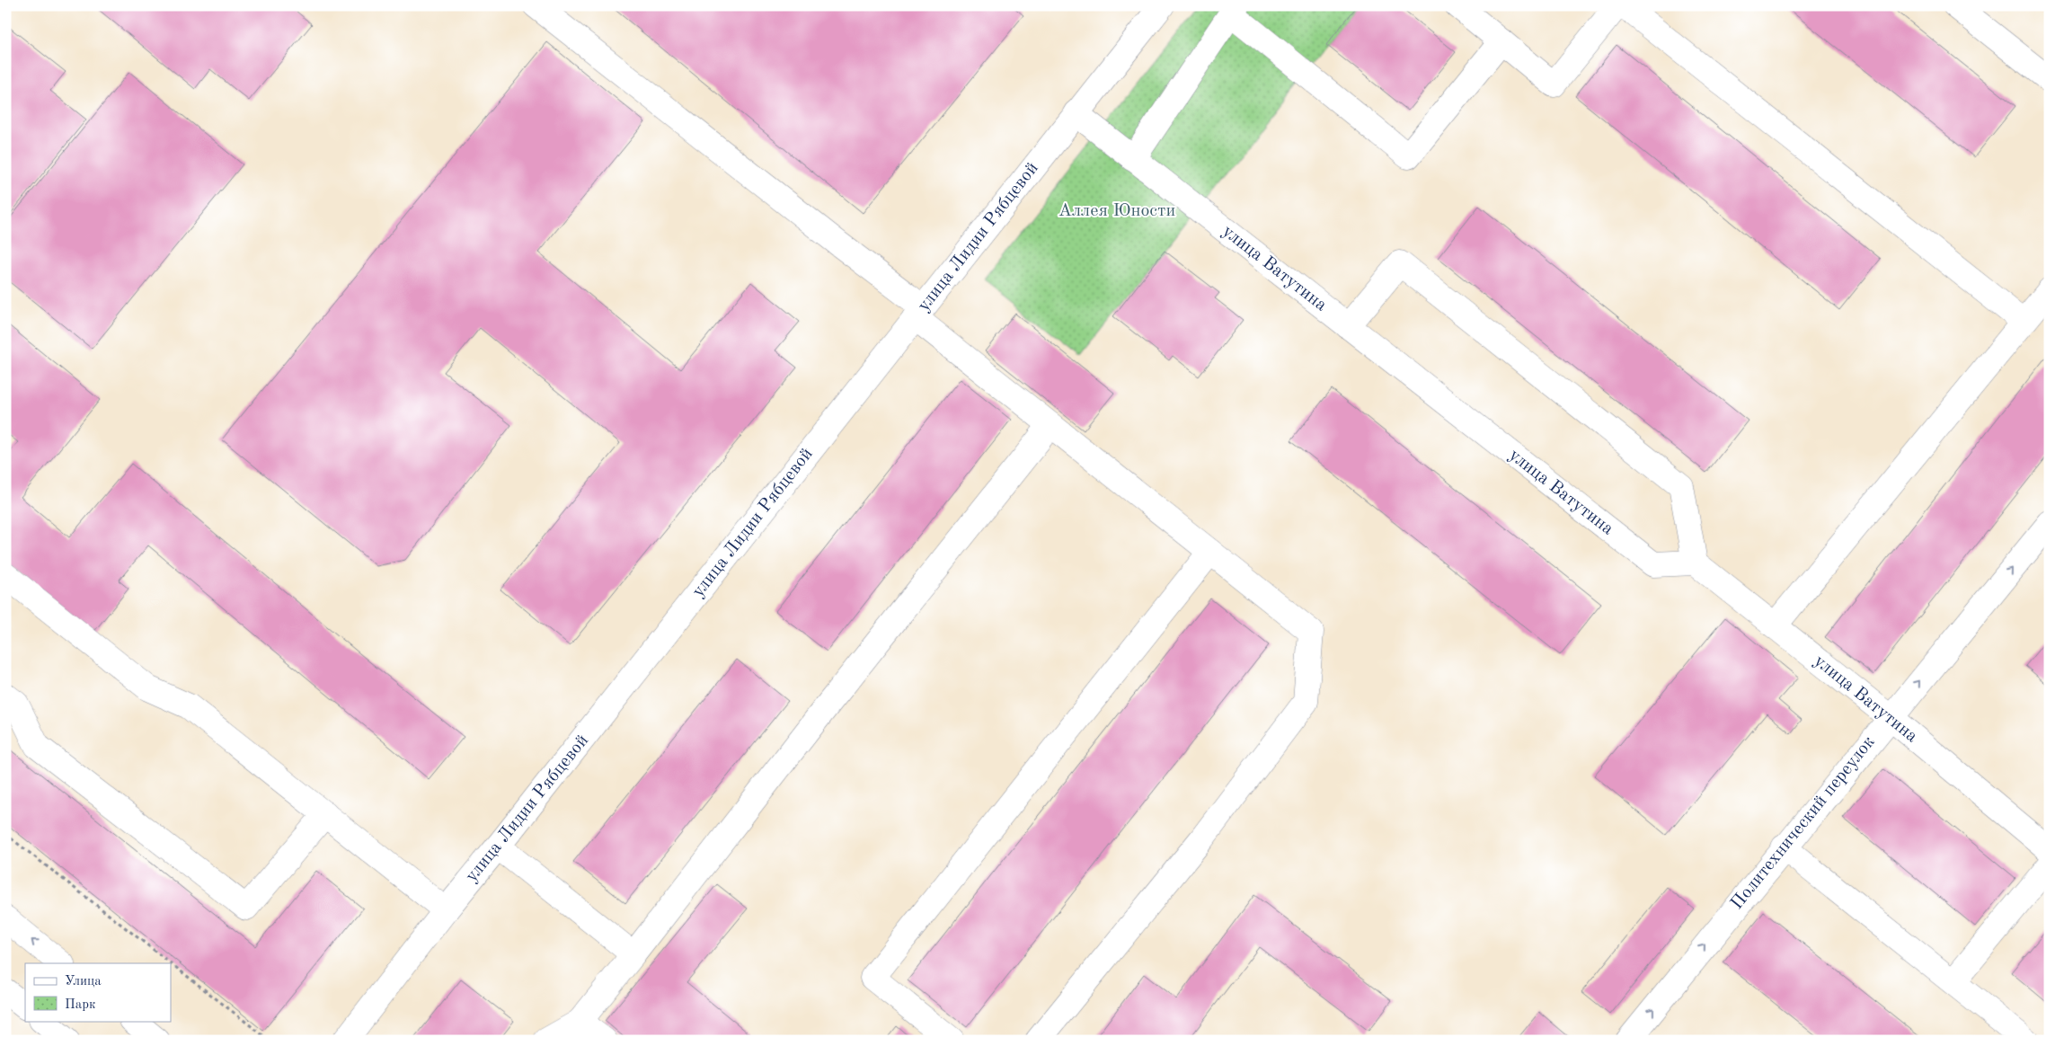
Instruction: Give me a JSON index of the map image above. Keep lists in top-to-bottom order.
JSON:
{
  "streets": {
    "street": ["улица Лидии Рябцевой", "улица Ватутина", "Политехнический переулок"]
  },
  "crossings": [
    ["улица Лидии Рябцевой", "улица Ватутина"],
    ["улица Ватутина", "Политехнический переулок"]
  ],
  "parks": ["Аллея Юности"],
  "legend": ["Улица", "Парк"]
}
